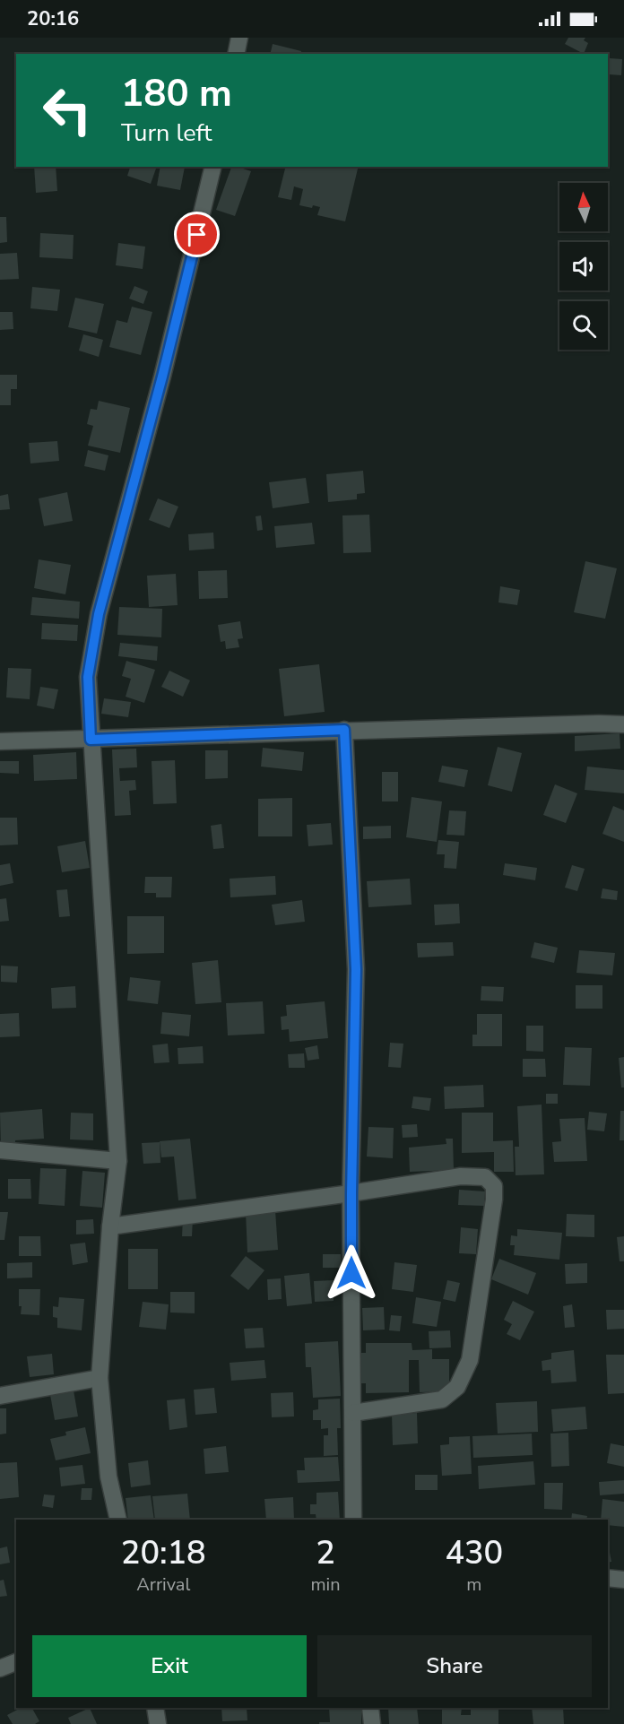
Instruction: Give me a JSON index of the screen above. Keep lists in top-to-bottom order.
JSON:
{
  "north": "top",
  "page": {
    "status": "20:16",
    "turn": ["180 m", "Turn left"],
    "eta": [
      "20:18",
      "Arrival",
      "2",
      "min",
      "430",
      "m"
    ],
    "buttons": ["Exit", "Share"]
  }
}
